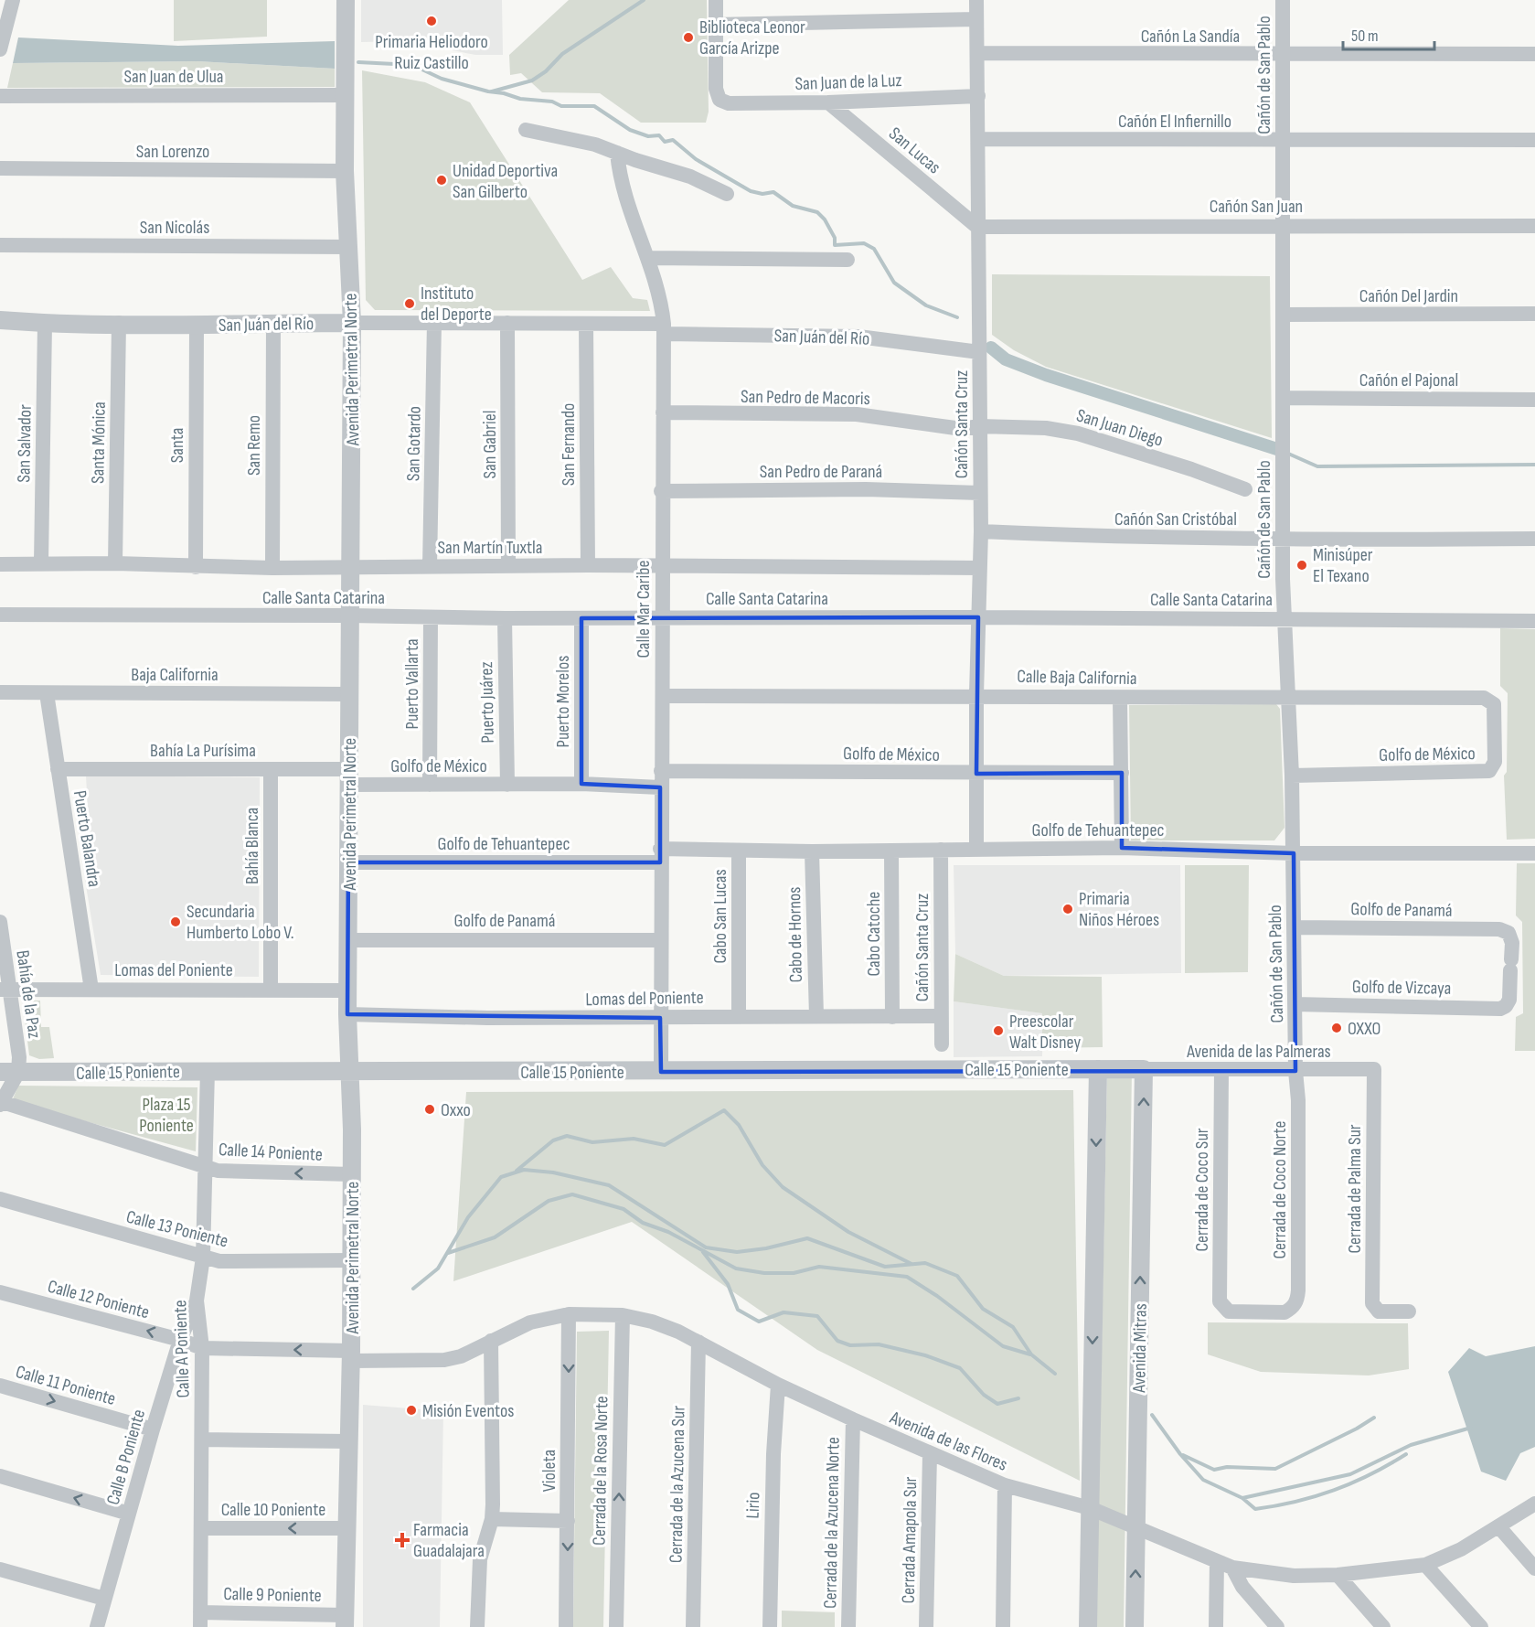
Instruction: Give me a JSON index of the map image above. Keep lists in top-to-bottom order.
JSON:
{
  "streets": {
    "street": [
      "Cañón La Sandía",
      "Cañón de San Pablo",
      "San Juan de Ulua",
      "San Juan de la Luz",
      "Cañón El Infiernillo",
      "San Lucas",
      "San Lorenzo",
      "Cañón San Juan",
      "San Nicolás",
      "Cañón Del Jardin",
      "San Juán del Río",
      "Avenida Perimetral Norte",
      "Cañón el Pajonal",
      "San Pedro de Macoris",
      "Cañón Santa Cruz",
      "San Juan Diego",
      "Santa Mónica",
      "San Salvador",
      "San Gotardo",
      "San Gabriel",
      "San Fernando",
      "Santa",
      "San Remo",
      "San Pedro de Paraná",
      "Cañón San Cristóbal",
      "San Martín Tuxtla",
      "Calle Santa Catarina",
      "Calle Mar Caribe",
      "Baja California",
      "Calle Baja California",
      "Puerto Vallarta",
      "Puerto Morelos",
      "Puerto Juárez",
      "Bahía La Purísima",
      "Golfo de México",
      "Golfo de Tehuantepec",
      "Puerto Balandra",
      "Bahía Blanca",
      "Golfo de Panamá",
      "Cabo San Lucas",
      "Cabo Catoche",
      "Cabo de Hornos",
      "Lomas del Poniente",
      "Golfo de Vizcaya",
      "Bahía de la Paz",
      "Avenida de las Palmeras",
      "Calle 15 Poniente",
      "Calle 14 Poniente",
      "Cerrada de Palma Sur",
      "Cerrada de Coco Sur",
      "Cerrada de Coco Norte",
      "Calle 13 Poniente",
      "Calle 12 Poniente",
      "Avenida Mitras",
      "Calle A Poniente",
      "Calle 11 Poniente",
      "Avenida de las Flores",
      "Calle B Poniente",
      "Violeta",
      "Cerrada de la Rosa Norte",
      "Cerrada de la Azucena Sur",
      "Lirio",
      "Calle 10 Poniente",
      "Cerrada de la Azucena Norte",
      "Cerrada Amapola Sur",
      "Calle 9 Poniente"
    ]
  },
  "crossings": [
    ["Cañón La Sandía", "Cañón de San Pablo"],
    ["Cañón La Sandía", "Cañón Santa Cruz"],
    ["Cañón de San Pablo", "Cañón El Infiernillo"],
    ["Cañón de San Pablo", "Cañón San Juan"],
    ["Cañón de San Pablo", "Cañón Del Jardin"],
    ["Cañón de San Pablo", "Cañón el Pajonal"],
    ["Cañón de San Pablo", "Cañón San Cristóbal"],
    ["Cañón de San Pablo", "Calle Santa Catarina"],
    ["Cañón de San Pablo", "Calle Baja California"],
    ["Cañón de San Pablo", "Golfo de México"],
    ["Cañón de San Pablo", "Golfo de Tehuantepec"],
    ["Cañón de San Pablo", "Golfo de Panamá"],
    ["Cañón de San Pablo", "Golfo de Vizcaya"],
    ["Cañón de San Pablo", "Avenida de las Palmeras"],
    ["Cañón de San Pablo", "Cerrada de Coco Norte"],
    ["San Juan de Ulua", "Avenida Perimetral Norte"],
    ["San Juan de la Luz", "San Lucas"],
    ["San Juan de la Luz", "Cañón Santa Cruz"],
    ["Cañón El Infiernillo", "Cañón Santa Cruz"],
    ["San Lucas", "Cañón San Juan"],
    ["San Lucas", "Cañón Santa Cruz"],
    ["San Lorenzo", "Avenida Perimetral Norte"],
    ["Cañón San Juan", "Cañón Santa Cruz"],
    ["San Nicolás", "Avenida Perimetral Norte"],
    ["San Juán del Río", "Avenida Perimetral Norte"],
    ["San Juán del Río", "Cañón Santa Cruz"],
    ["San Juán del Río", "Santa Mónica"],
    ["San Juán del Río", "San Salvador"],
    ["San Juán del Río", "San Gotardo"],
    ["San Juán del Río", "San Gabriel"],
    ["San Juán del Río", "San Fernando"],
    ["San Juán del Río", "Santa"],
    ["San Juán del Río", "San Remo"],
    ["San Juán del Río", "Calle Mar Caribe"],
    ["Avenida Perimetral Norte", "San Martín Tuxtla"],
    ["Avenida Perimetral Norte", "Calle Santa Catarina"],
    ["Avenida Perimetral Norte", "Baja California"],
    ["Avenida Perimetral Norte", "Bahía La Purísima"],
    ["Avenida Perimetral Norte", "Golfo de México"],
    ["Avenida Perimetral Norte", "Golfo de Tehuantepec"],
    ["Avenida Perimetral Norte", "Golfo de Panamá"],
    ["Avenida Perimetral Norte", "Lomas del Poniente"],
    ["Avenida Perimetral Norte", "Calle 15 Poniente"],
    ["Avenida Perimetral Norte", "Calle 14 Poniente"],
    ["Avenida Perimetral Norte", "Calle 13 Poniente"],
    ["Avenida Perimetral Norte", "Calle 12 Poniente"],
    ["Avenida Perimetral Norte", "Avenida de las Flores"],
    ["Avenida Perimetral Norte", "Calle 10 Poniente"],
    ["Avenida Perimetral Norte", "Calle 9 Poniente"],
    ["San Pedro de Macoris", "Cañón Santa Cruz"],
    ["San Pedro de Macoris", "San Juan Diego"],
    ["San Pedro de Macoris", "Calle Mar Caribe"],
    ["Cañón Santa Cruz", "San Juan Diego"],
    ["Cañón Santa Cruz", "San Pedro de Paraná"],
    ["Cañón Santa Cruz", "Cañón San Cristóbal"],
    ["Cañón Santa Cruz", "San Martín Tuxtla"],
    ["Cañón Santa Cruz", "Calle Santa Catarina"],
    ["Cañón Santa Cruz", "Calle Baja California"],
    ["Cañón Santa Cruz", "Golfo de México"],
    ["Cañón Santa Cruz", "Golfo de Tehuantepec"],
    ["Cañón Santa Cruz", "Lomas del Poniente"],
    ["Santa Mónica", "San Martín Tuxtla"],
    ["San Salvador", "San Martín Tuxtla"],
    ["San Gotardo", "San Martín Tuxtla"],
    ["San Gabriel", "San Martín Tuxtla"],
    ["San Fernando", "San Martín Tuxtla"],
    ["Santa", "San Martín Tuxtla"],
    ["San Remo", "San Martín Tuxtla"],
    ["San Pedro de Paraná", "Calle Mar Caribe"],
    ["San Martín Tuxtla", "Calle Mar Caribe"],
    ["Calle Santa Catarina", "Calle Mar Caribe"],
    ["Calle Santa Catarina", "Puerto Vallarta"],
    ["Calle Santa Catarina", "Puerto Morelos"],
    ["Calle Santa Catarina", "Puerto Juárez"],
    ["Calle Mar Caribe", "Calle Baja California"],
    ["Calle Mar Caribe", "Golfo de México"],
    ["Calle Mar Caribe", "Golfo de Tehuantepec"],
    ["Calle Mar Caribe", "Golfo de Panamá"],
    ["Calle Mar Caribe", "Lomas del Poniente"],
    ["Calle Mar Caribe", "Calle 15 Poniente"],
    ["Baja California", "Puerto Balandra"],
    ["Calle Baja California", "Golfo de México"],
    ["Puerto Vallarta", "Golfo de México"],
    ["Puerto Morelos", "Golfo de México"],
    ["Puerto Juárez", "Golfo de México"],
    ["Bahía La Purísima", "Golfo de México"],
    ["Bahía La Purísima", "Puerto Balandra"],
    ["Bahía La Purísima", "Bahía Blanca"],
    ["Golfo de Tehuantepec", "Cabo San Lucas"],
    ["Golfo de Tehuantepec", "Cabo Catoche"],
    ["Golfo de Tehuantepec", "Cabo de Hornos"],
    ["Puerto Balandra", "Lomas del Poniente"],
    ["Bahía Blanca", "Lomas del Poniente"],
    ["Golfo de Panamá", "Golfo de Vizcaya"],
    ["Cabo San Lucas", "Lomas del Poniente"],
    ["Cabo Catoche", "Lomas del Poniente"],
    ["Cabo de Hornos", "Lomas del Poniente"],
    ["Lomas del Poniente", "Bahía de la Paz"],
    ["Bahía de la Paz", "Calle 15 Poniente"],
    ["Avenida de las Palmeras", "Calle 15 Poniente"],
    ["Avenida de las Palmeras", "Cerrada de Palma Sur"],
    ["Avenida de las Palmeras", "Cerrada de Coco Sur"],
    ["Avenida de las Palmeras", "Cerrada de Coco Norte"],
    ["Avenida de las Palmeras", "Avenida Mitras"],
    ["Calle 15 Poniente", "Avenida Mitras"],
    ["Calle 15 Poniente", "Calle A Poniente"],
    ["Calle 14 Poniente", "Calle A Poniente"],
    ["Cerrada de Coco Sur", "Cerrada de Coco Norte"],
    ["Calle 13 Poniente", "Calle A Poniente"],
    ["Calle 12 Poniente", "Calle A Poniente"],
    ["Calle 12 Poniente", "Avenida de las Flores"],
    ["Calle 12 Poniente", "Calle B Poniente"],
    ["Avenida Mitras", "Avenida de las Flores"],
    ["Calle A Poniente", "Calle B Poniente"],
    ["Calle A Poniente", "Calle 10 Poniente"],
    ["Calle A Poniente", "Calle 9 Poniente"],
    ["Calle 11 Poniente", "Calle B Poniente"],
    ["Avenida de las Flores", "Violeta"],
    ["Avenida de las Flores", "Cerrada de la Rosa Norte"],
    ["Avenida de las Flores", "Cerrada de la Azucena Sur"],
    ["Avenida de las Flores", "Lirio"],
    ["Avenida de las Flores", "Cerrada de la Azucena Norte"],
    ["Avenida de las Flores", "Cerrada Amapola Sur"]
  ],
  "one_way": ["Calle 14 Poniente"],
  "parks": ["Plaza 15 Poniente"],
  "places": {
    "other": [
      "Primaria Heliodoro Ruiz Castillo",
      "Biblioteca Leonor García Arizpe",
      "Unidad Deportiva San Gilberto",
      "Instituto del Deporte",
      "Minisúper El Texano",
      "Primaria Niños Héroes",
      "Secundaria Humberto Lobo V.",
      "OXXO",
      "Preescolar Walt Disney",
      "Oxxo",
      "Misión Eventos"
    ],
    "health": ["Farmacia Guadalajara"]
  },
  "scale_bar": "50 m"
}
